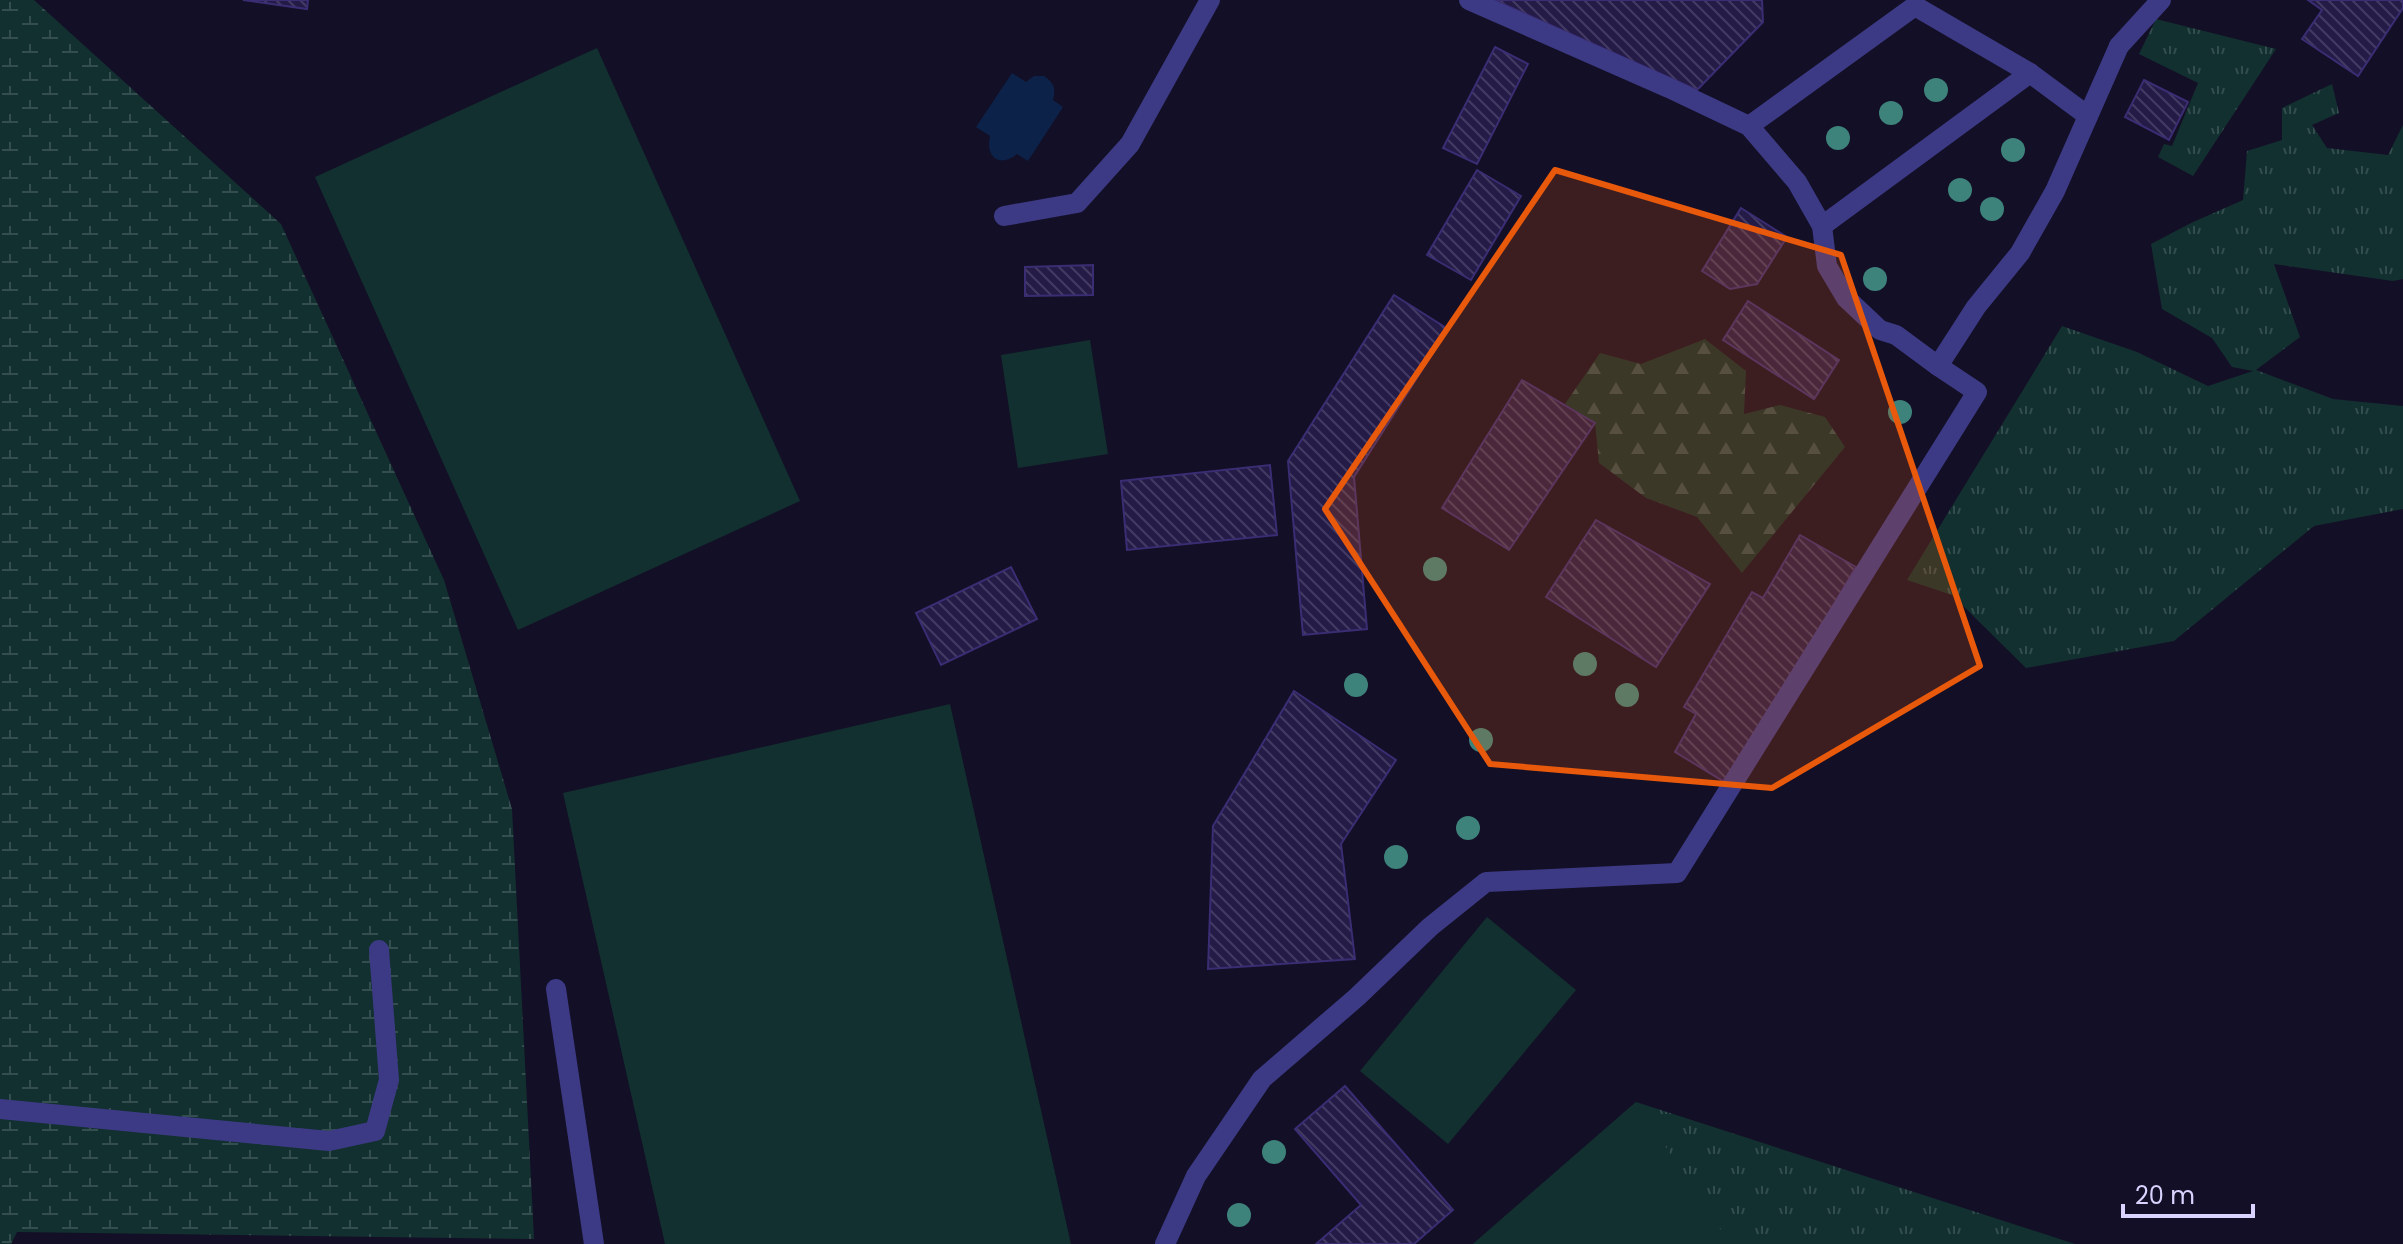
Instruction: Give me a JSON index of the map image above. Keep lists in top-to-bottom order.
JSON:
{
  "scale_bar": "20 m"
}
